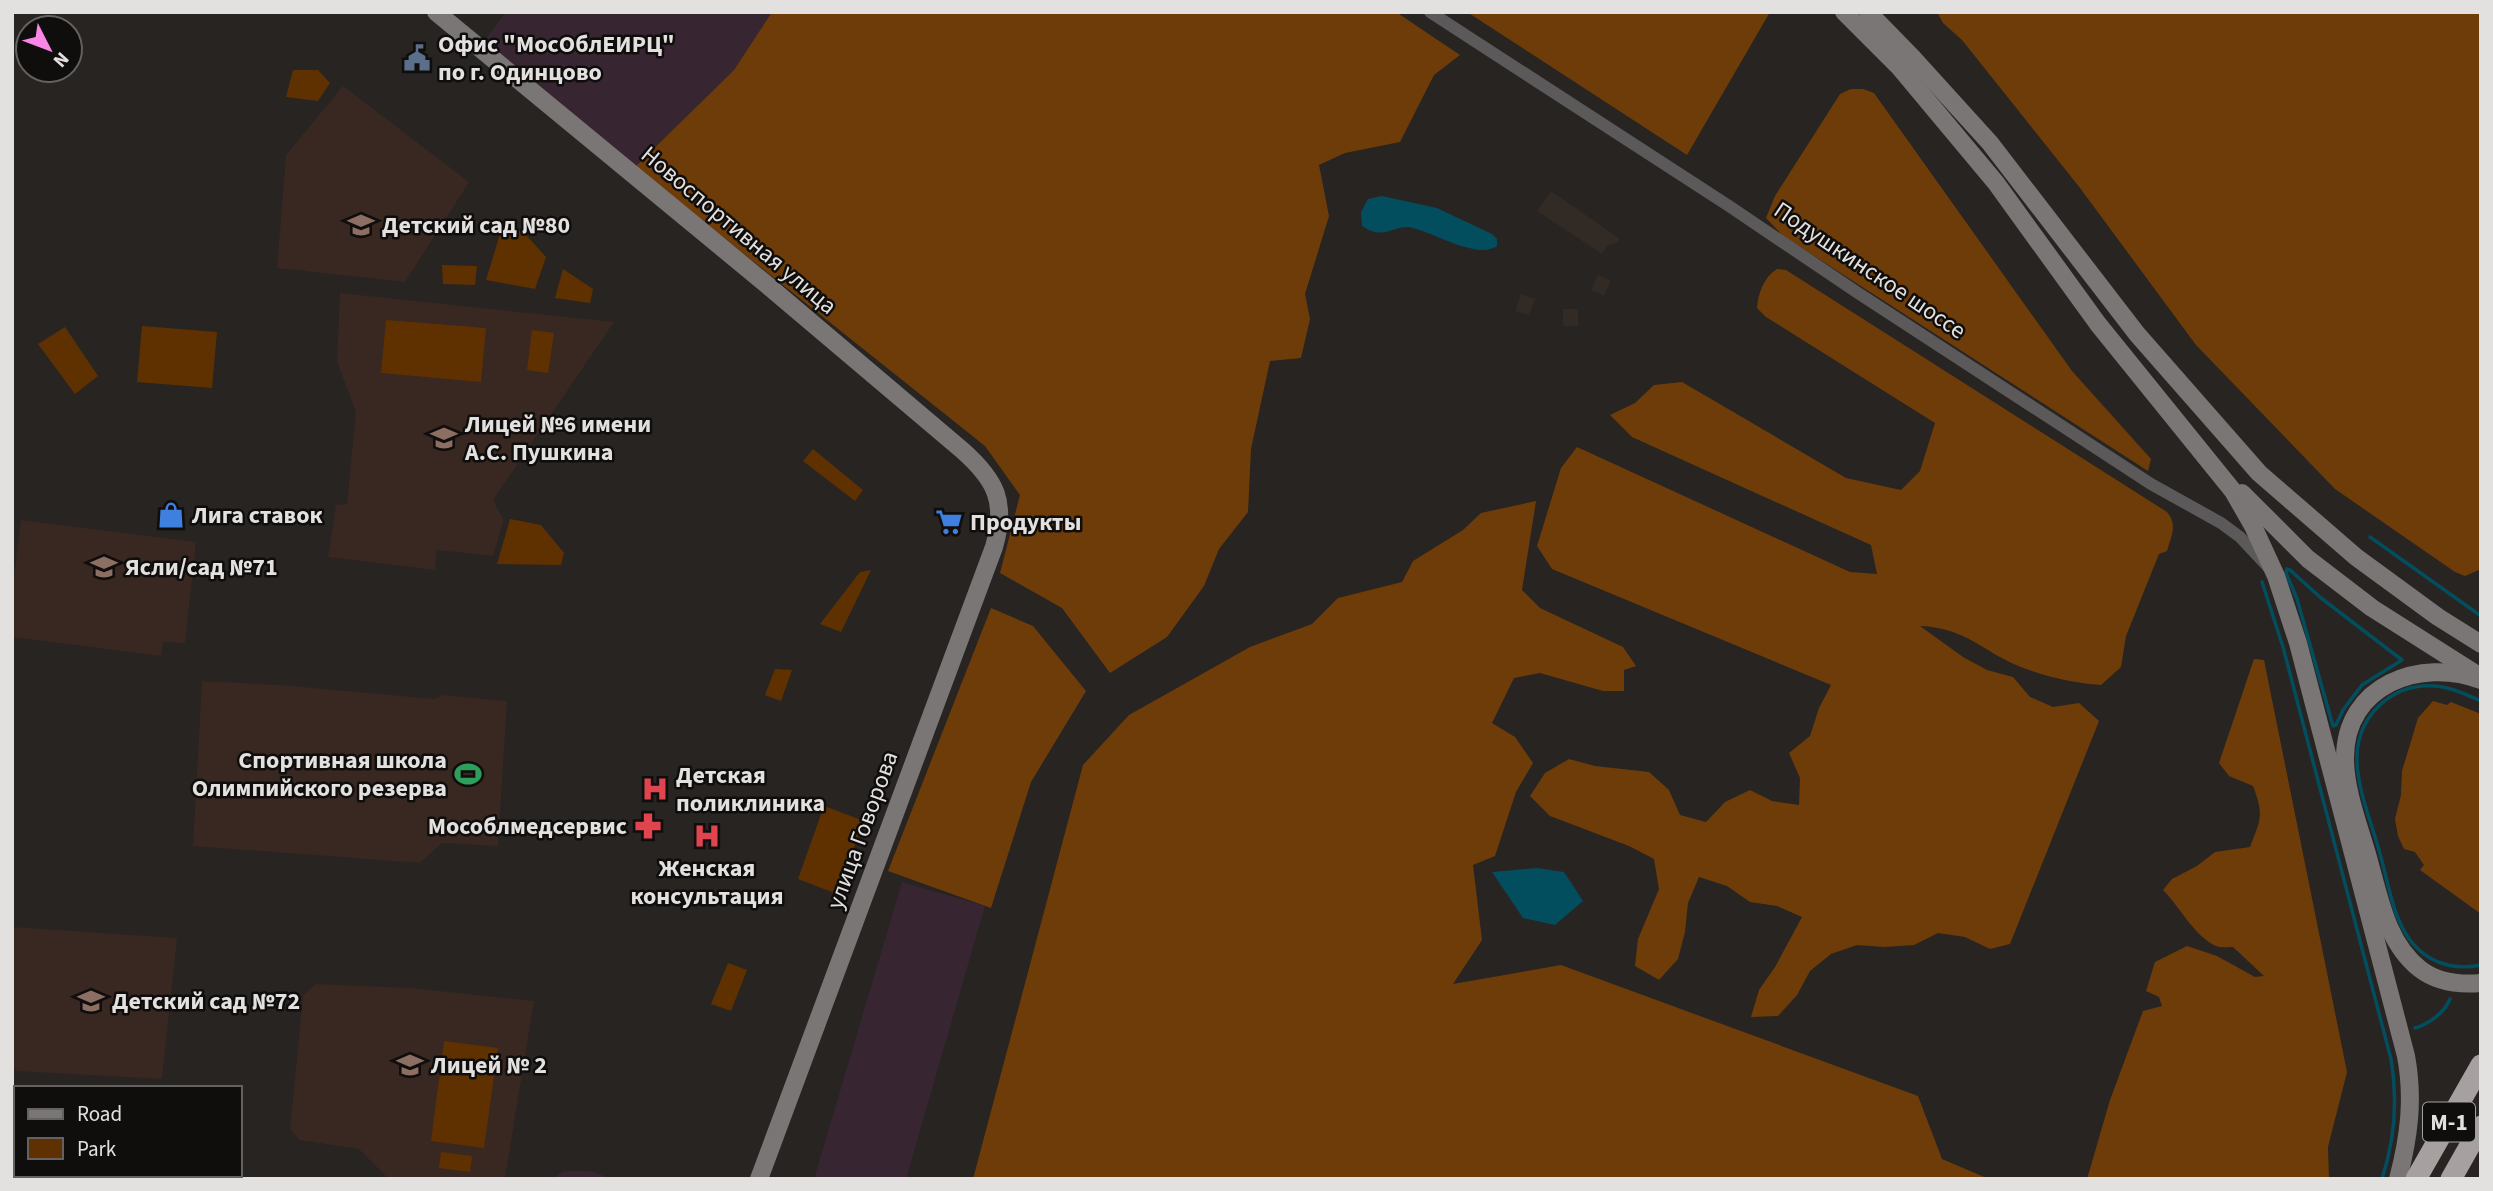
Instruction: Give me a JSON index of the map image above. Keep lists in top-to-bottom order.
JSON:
{
  "streets": {
    "highway": ["М-1"],
    "main road": ["Новоспортивная улица", "улица Говорова"],
    "street": ["Подушкинское шоссе"]
  },
  "crossings": [
    ["Новоспортивная улица", "улица Говорова"]
  ],
  "places": {
    "public building": ["Офис \"МосОблЕИРЦ\" по г. Одинцово"],
    "school or university": [
      "Детский сад №80",
      "Лицей №6 имени А.С. Пушкина",
      "Ясли/сад №71",
      "Детский сад №72",
      "Лицей № 2"
    ],
    "shop": ["Лига ставок"],
    "supermarket": ["Продукты"],
    "sports": ["Спортивная школа Олимпийского резерва"],
    "hospital": ["Детская поликлиника", "Женская консультация"],
    "pharmacy": ["Мособлмедсервис"]
  },
  "legend": ["Road", "Park"],
  "north": "bottom right"
}
